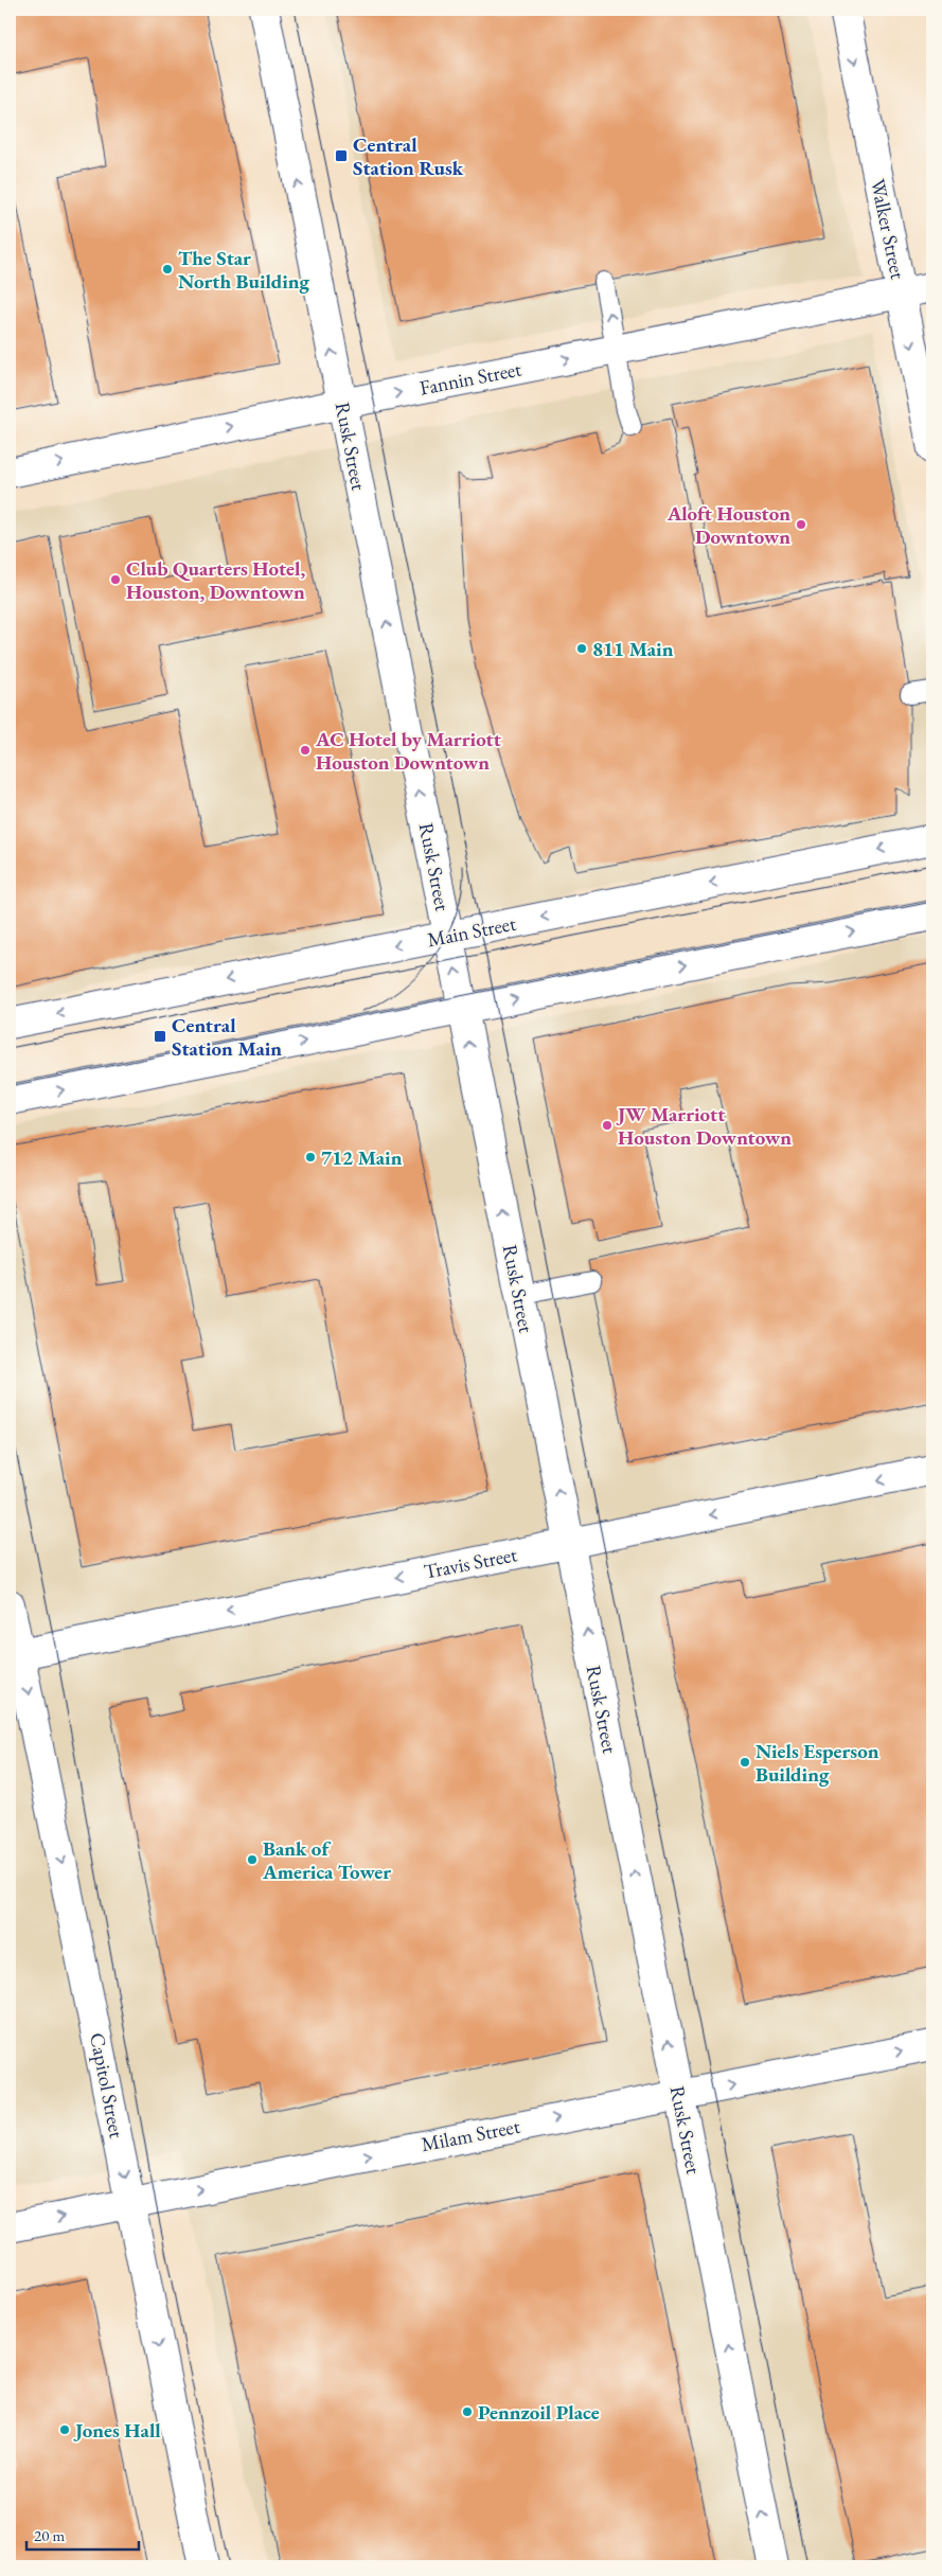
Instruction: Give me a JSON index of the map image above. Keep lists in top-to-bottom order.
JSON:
{
  "streets": {
    "main road": [
      "Walker Street",
      "Fannin Street",
      "Rusk Street",
      "Main Street",
      "Travis Street",
      "Capitol Street",
      "Milam Street"
    ]
  },
  "crossings": [
    ["Walker Street", "Fannin Street"],
    ["Fannin Street", "Rusk Street"],
    ["Rusk Street", "Main Street"],
    ["Rusk Street", "Travis Street"],
    ["Rusk Street", "Milam Street"],
    ["Travis Street", "Capitol Street"],
    ["Capitol Street", "Milam Street"]
  ],
  "one_way": [
    "Walker Street",
    "Fannin Street",
    "Rusk Street",
    "Travis Street",
    "Capitol Street",
    "Milam Street"
  ],
  "places": {
    "transit": ["Central Station Rusk", "Central Station Main"],
    "other": [
      "The Star North Building",
      "Aloft Houston Downtown",
      "Club Quarters Hotel, Houston, Downtown",
      "811 Main",
      "AC Hotel by Marriott Houston Downtown",
      "JW Marriott Houston Downtown",
      "712 Main",
      "Niels Esperson Building",
      "Bank of America Tower",
      "Pennzoil Place",
      "Jones Hall"
    ]
  },
  "scale_bar": "20 m"
}
